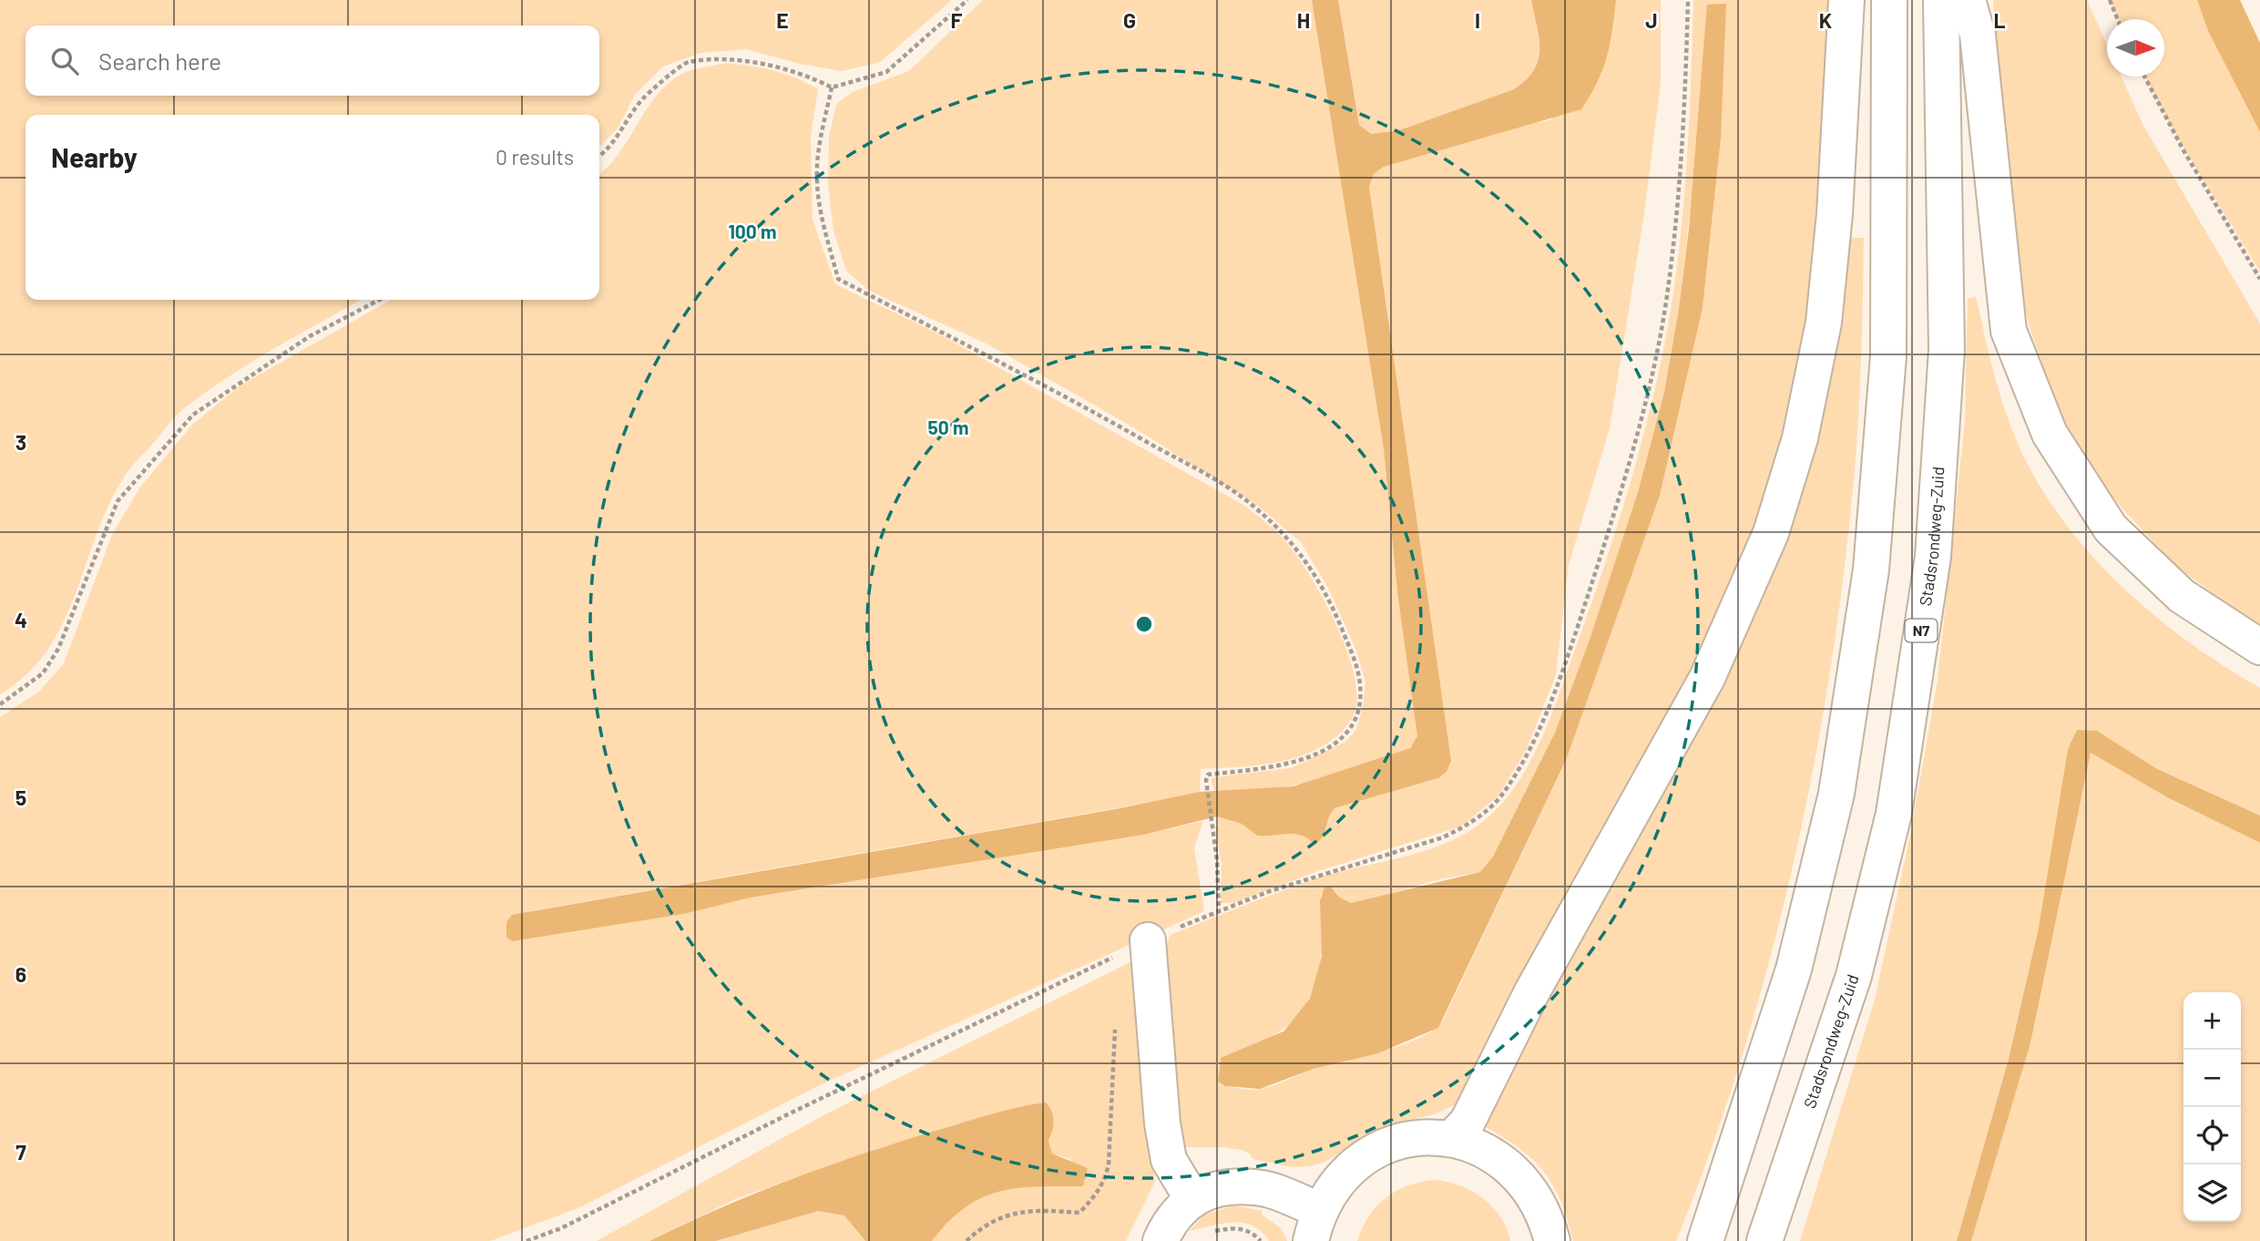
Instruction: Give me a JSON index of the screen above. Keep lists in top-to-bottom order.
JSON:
{
  "streets": {
    "main road": ["Stadsrondweg-Zuid", "N7"]
  },
  "north": "right",
  "page": {
    "search": "Search here",
    "heading": ["Nearby", "0 results"],
    "map_buttons": ["+", "−"]
  },
  "grid": {
    "columns": [
      "E",
      "F",
      "G",
      "H",
      "I",
      "J",
      "K",
      "L"
    ],
    "rows": [
      "3",
      "4",
      "5",
      "6",
      "7"
    ]
  },
  "rings": ["100 m", "50 m"]
}
